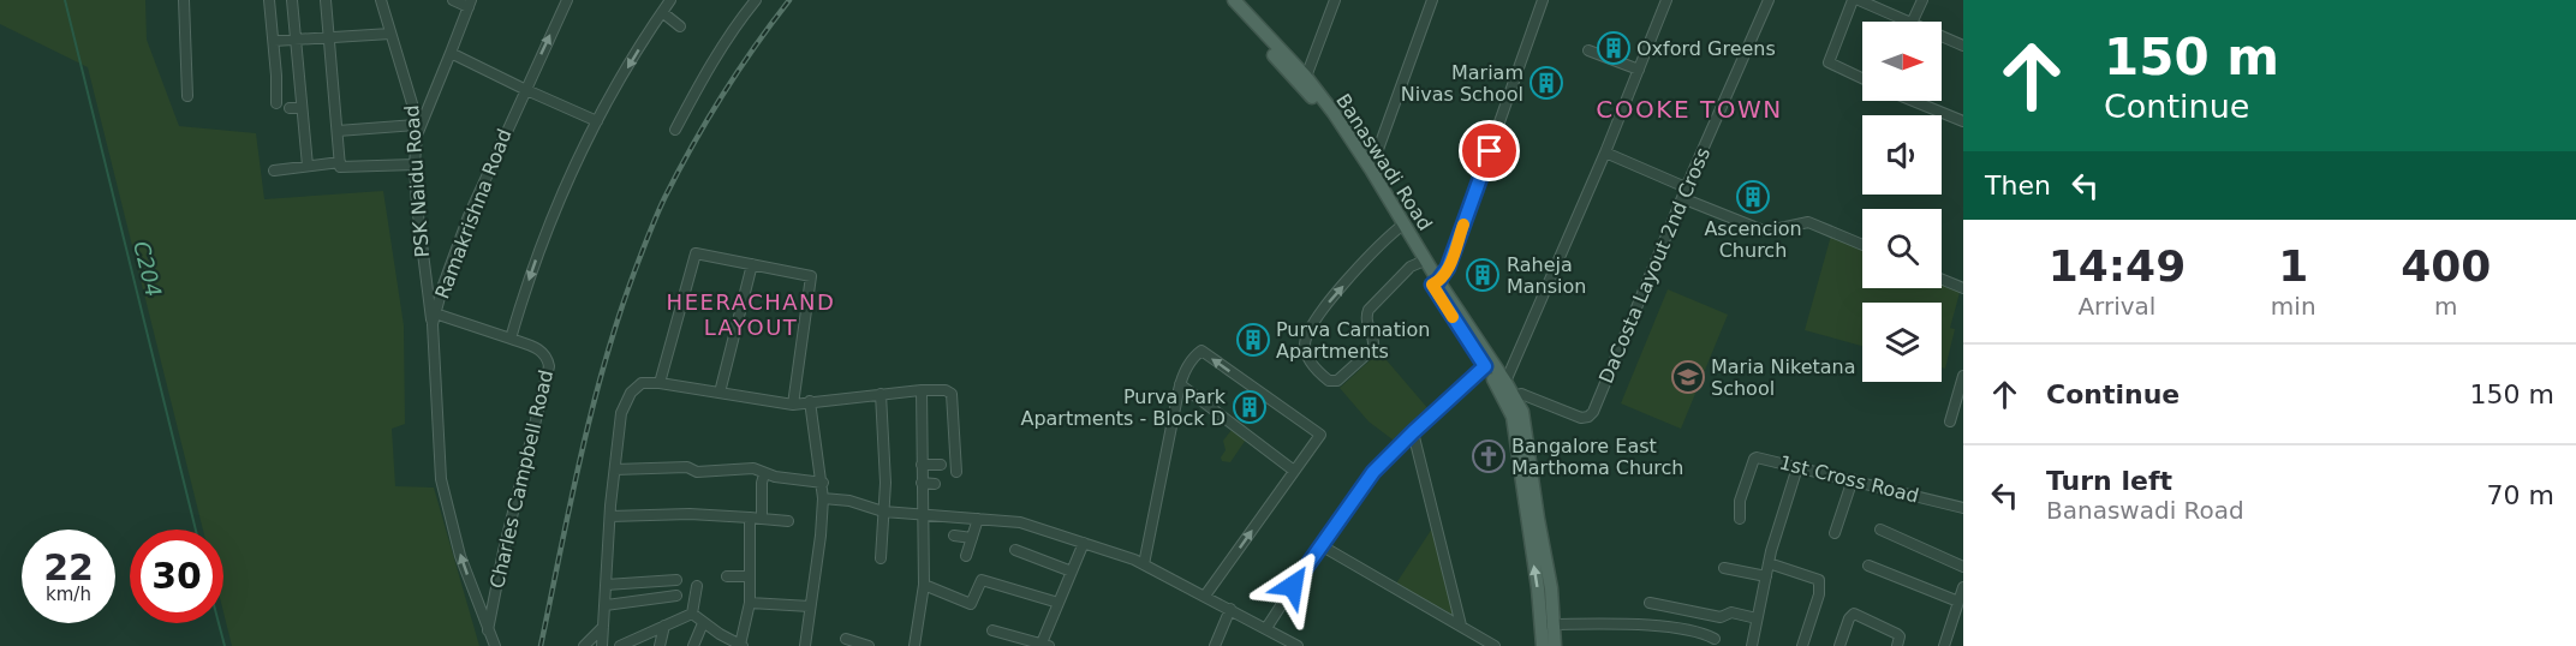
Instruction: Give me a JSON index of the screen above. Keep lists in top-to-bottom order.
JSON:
{
  "streets": {
    "main road": ["Banaswadi Road"],
    "street": [
      "PSK Naidu Road",
      "Ramakrishna Road",
      "DaCosta Layout 2nd Cross",
      "Charles Campbell Road",
      "1st Cross Road"
    ]
  },
  "crossings": [
    ["Banaswadi Road", "DaCosta Layout 2nd Cross"],
    ["PSK Naidu Road", "Ramakrishna Road"],
    ["PSK Naidu Road", "Charles Campbell Road"],
    ["Ramakrishna Road", "Charles Campbell Road"]
  ],
  "one_way": ["Ramakrishna Road"],
  "districts": ["COOKE TOWN", "HEERACHAND LAYOUT"],
  "water": ["C204"],
  "places": {
    "building": [
      "Oxford Greens",
      "Mariam Nivas School",
      "Ascencion Church",
      "Raheja Mansion",
      "Purva Carnation Apartments",
      "Purva Park Apartments - Block D"
    ],
    "school or university": ["Maria Niketana School"],
    "church": ["Bangalore East Marthoma Church"]
  },
  "north": "right",
  "page": {
    "turn": ["150 m", "Continue"],
    "then": "Then",
    "eta": [
      "14:49",
      "Arrival",
      "1",
      "min",
      "400",
      "m"
    ],
    "list": [
      {
        "name": "Continue",
        "value": "150 m"
      },
      {
        "name": "Turn left",
        "note": "Banaswadi Road",
        "value": "70 m"
      }
    ],
    "speed": "22 km/h",
    "limit": "30"
  }
}
